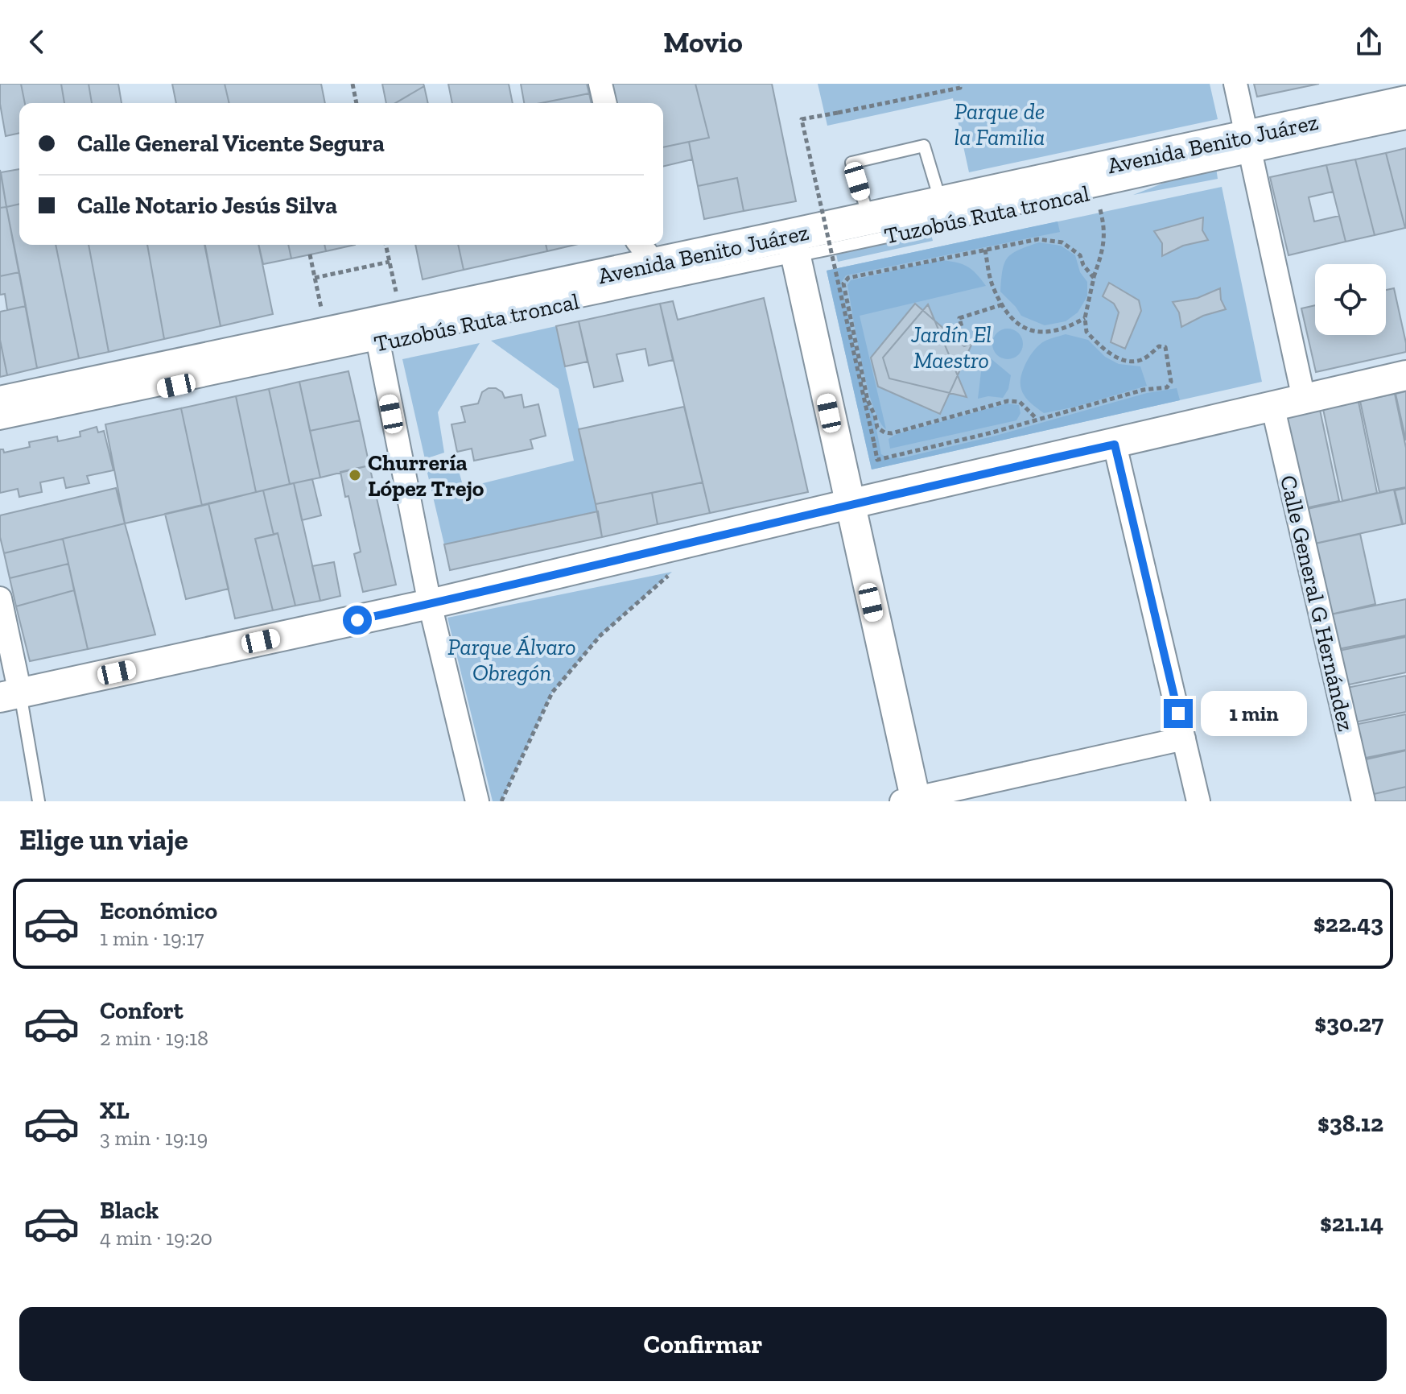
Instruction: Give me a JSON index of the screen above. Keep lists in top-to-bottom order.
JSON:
{
  "streets": {
    "main road": ["Avenida Benito Juárez"],
    "street": ["Calle General G Hernández"],
    "lane": ["Tuzobús Ruta troncal"]
  },
  "crossings": [
    ["Avenida Benito Juárez", "Tuzobús Ruta troncal"]
  ],
  "parks": ["Parque de la Familia", "Jardín El Maestro", "Parque Álvaro Obregón"],
  "places": ["Churrería López Trejo"],
  "page": {
    "header": "Movio",
    "banner": ["Calle General Vicente Segura", "Calle Notario Jesús Silva"],
    "bubble": "1 min",
    "heading": "Elige un viaje",
    "list": [
      {
        "name": "Económico",
        "note": "1 min · 19:17",
        "value": "$22.43"
      },
      {
        "name": "Confort",
        "note": "2 min · 19:18",
        "value": "$30.27"
      },
      {
        "name": "XL",
        "note": "3 min · 19:19",
        "value": "$38.12"
      },
      {
        "name": "Black",
        "note": "4 min · 19:20",
        "value": "$21.14"
      }
    ],
    "buttons": "Confirmar"
  }
}
